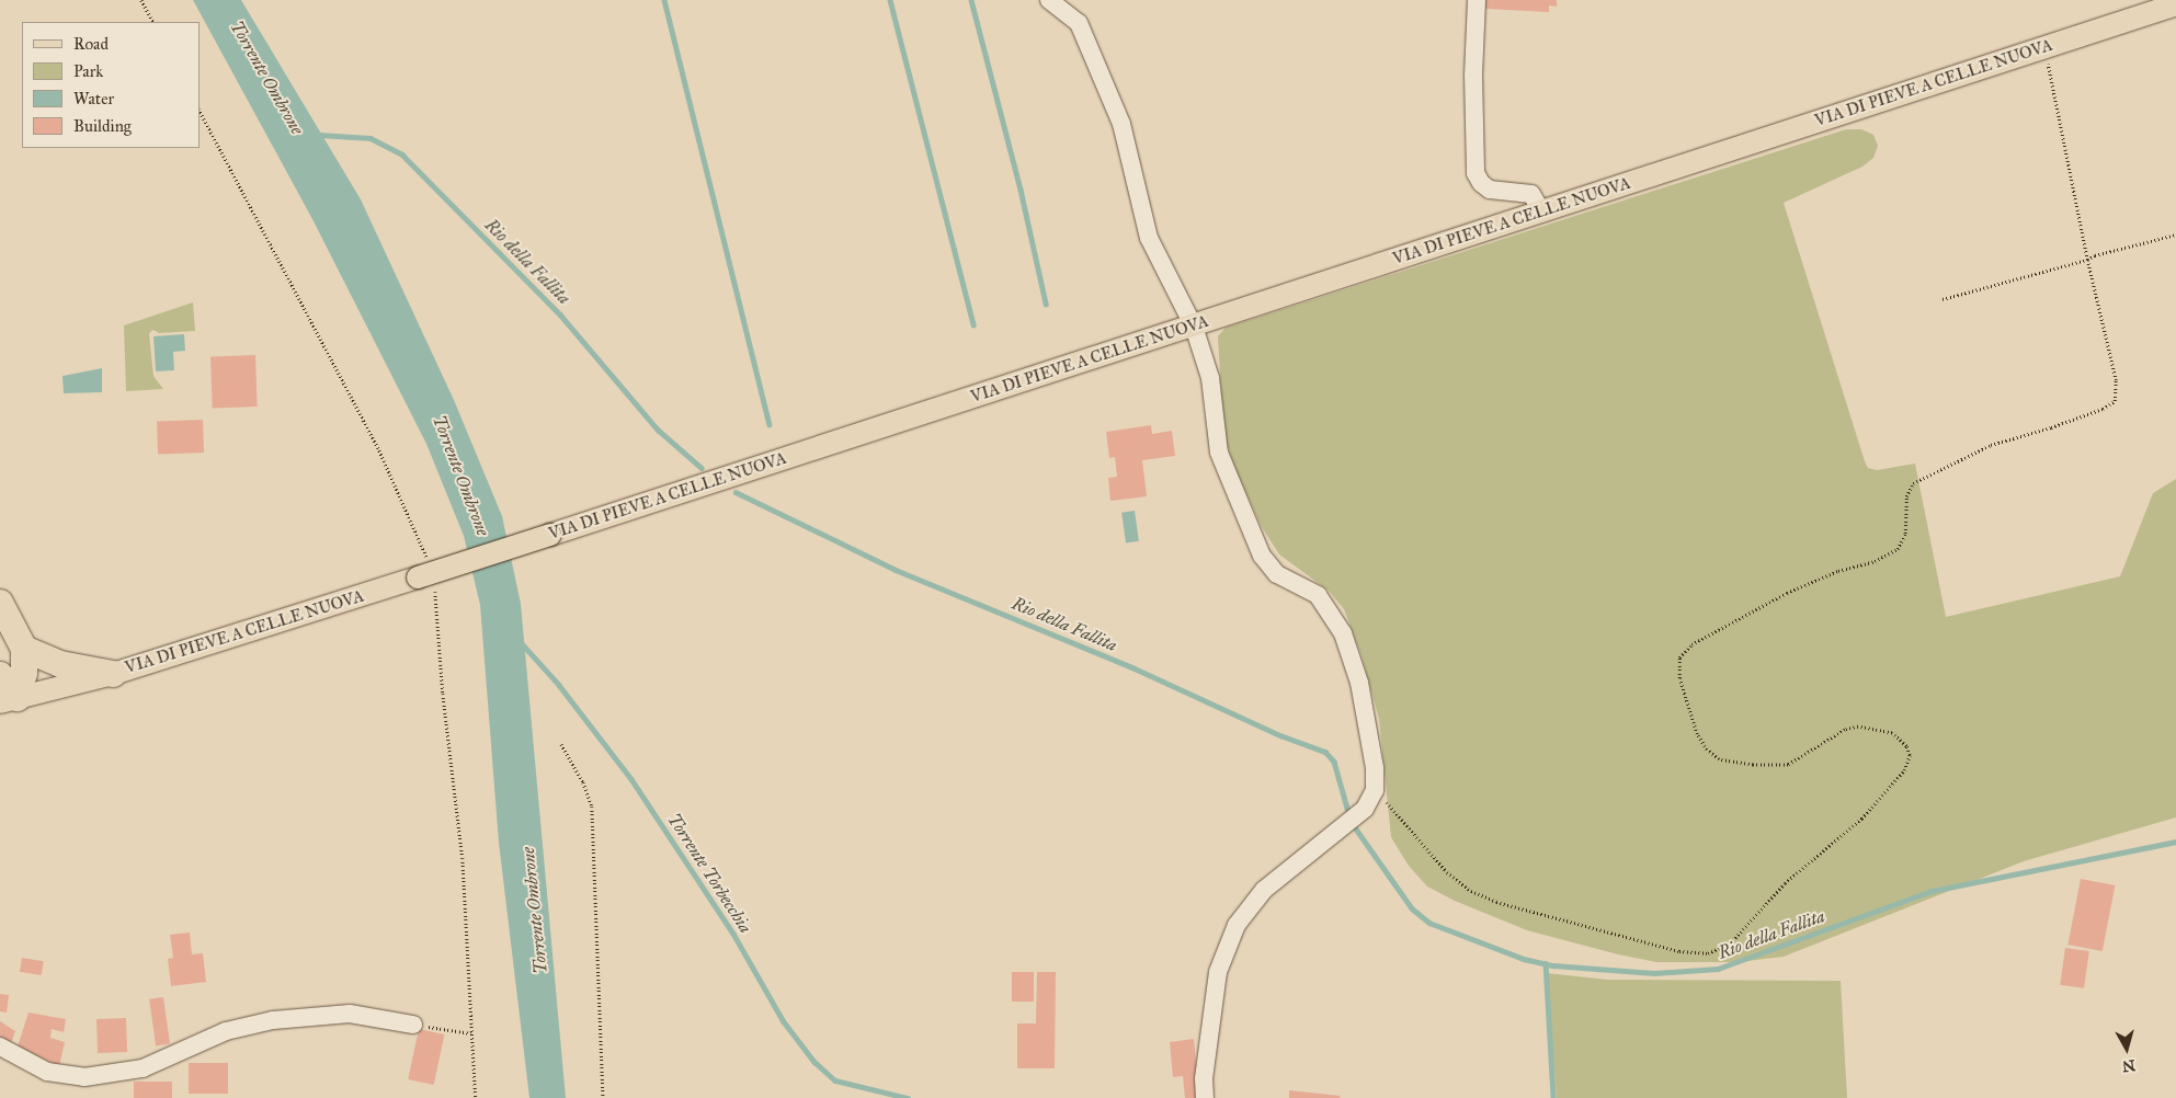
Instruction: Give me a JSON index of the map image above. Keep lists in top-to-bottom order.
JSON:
{
  "streets": {
    "main road": ["VIA DI PIEVE A CELLE NUOVA"]
  },
  "water": ["Torrente Ombrone", "Rio della Fallita", "Torrente Torbecchia"],
  "legend": [
    "Road",
    "Park",
    "Water",
    "Building"
  ],
  "north": "bottom"
}
